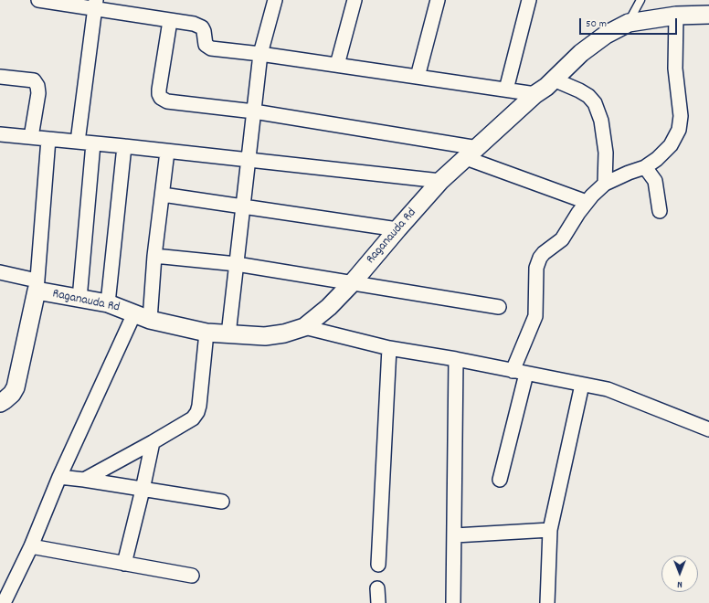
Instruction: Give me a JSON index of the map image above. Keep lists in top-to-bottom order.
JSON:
{
  "streets": {
    "street": ["Raganauda Rd"]
  },
  "scale_bar": "50 m",
  "north": "bottom"
}
